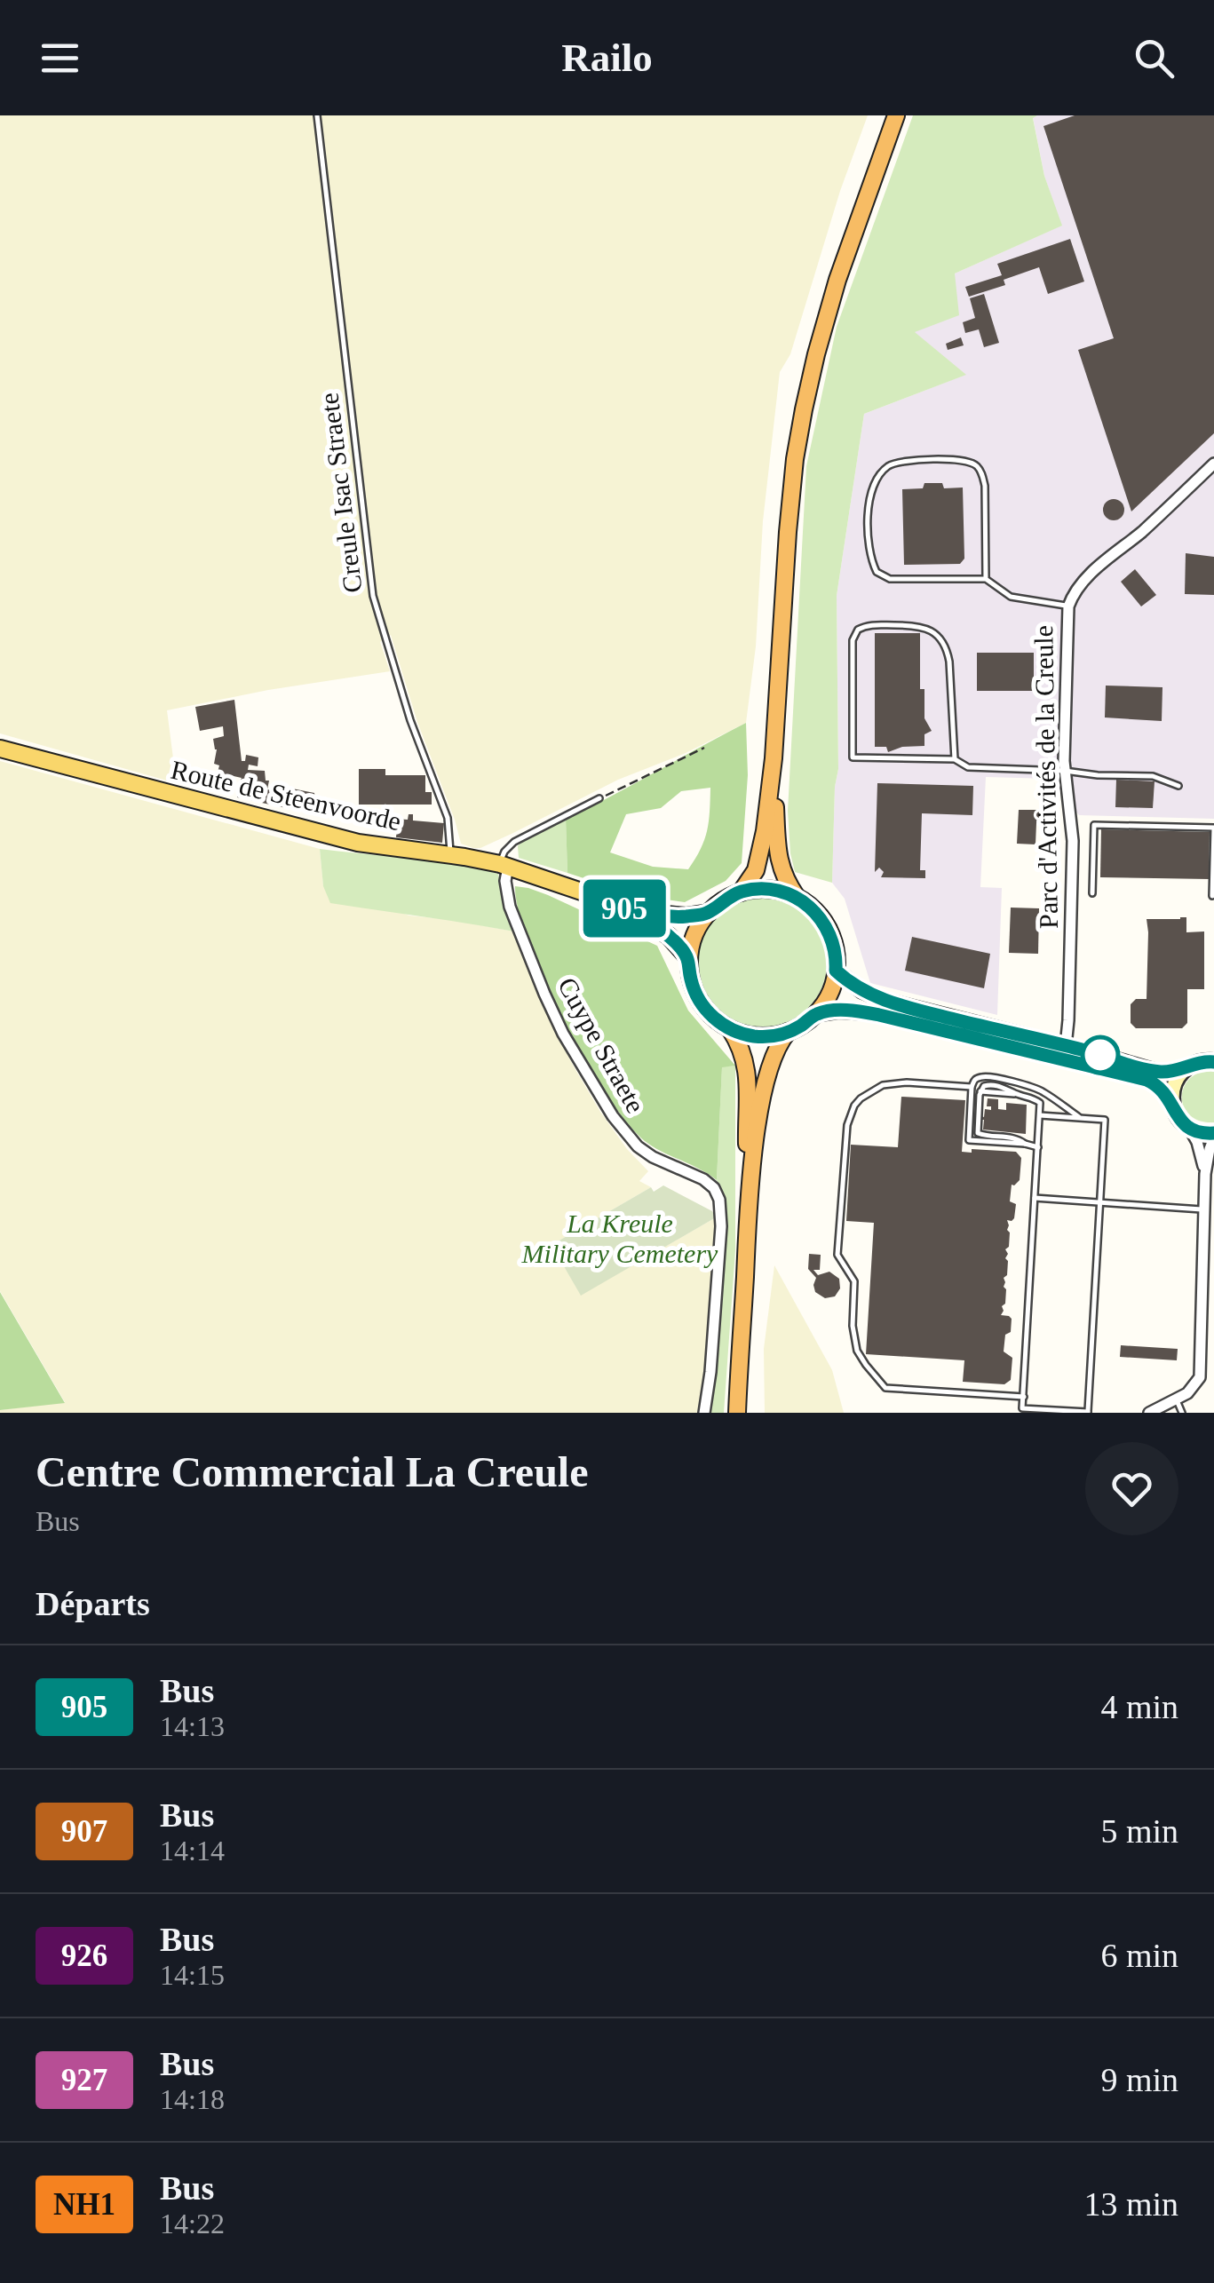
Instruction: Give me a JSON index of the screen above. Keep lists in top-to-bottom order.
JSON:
{
  "streets": {
    "main road": ["Route de Steenvoorde"],
    "street": ["Parc d'Activités de la Creule", "Cuype Straete"],
    "lane": ["Creule Isac Straete"]
  },
  "crossings": [
    ["Creule Isac Straete", "Route de Steenvoorde"],
    ["Route de Steenvoorde", "Cuype Straete"]
  ],
  "parks": ["La Kreule Military Cemetery"],
  "lines": ["bus line 905"],
  "page": {
    "header": "Railo",
    "on_map": "905",
    "heading": [
      ["Centre Commercial La Creule", "Bus"],
      "Départs"
    ],
    "list": [
      {
        "mark": "905",
        "name": "Bus",
        "note": "14:13",
        "value": "4 min"
      },
      {
        "mark": "907",
        "name": "Bus",
        "note": "14:14",
        "value": "5 min"
      },
      {
        "mark": "926",
        "name": "Bus",
        "note": "14:15",
        "value": "6 min"
      },
      {
        "mark": "927",
        "name": "Bus",
        "note": "14:18",
        "value": "9 min"
      },
      {
        "mark": "NH1",
        "name": "Bus",
        "note": "14:22",
        "value": "13 min"
      }
    ]
  }
}
